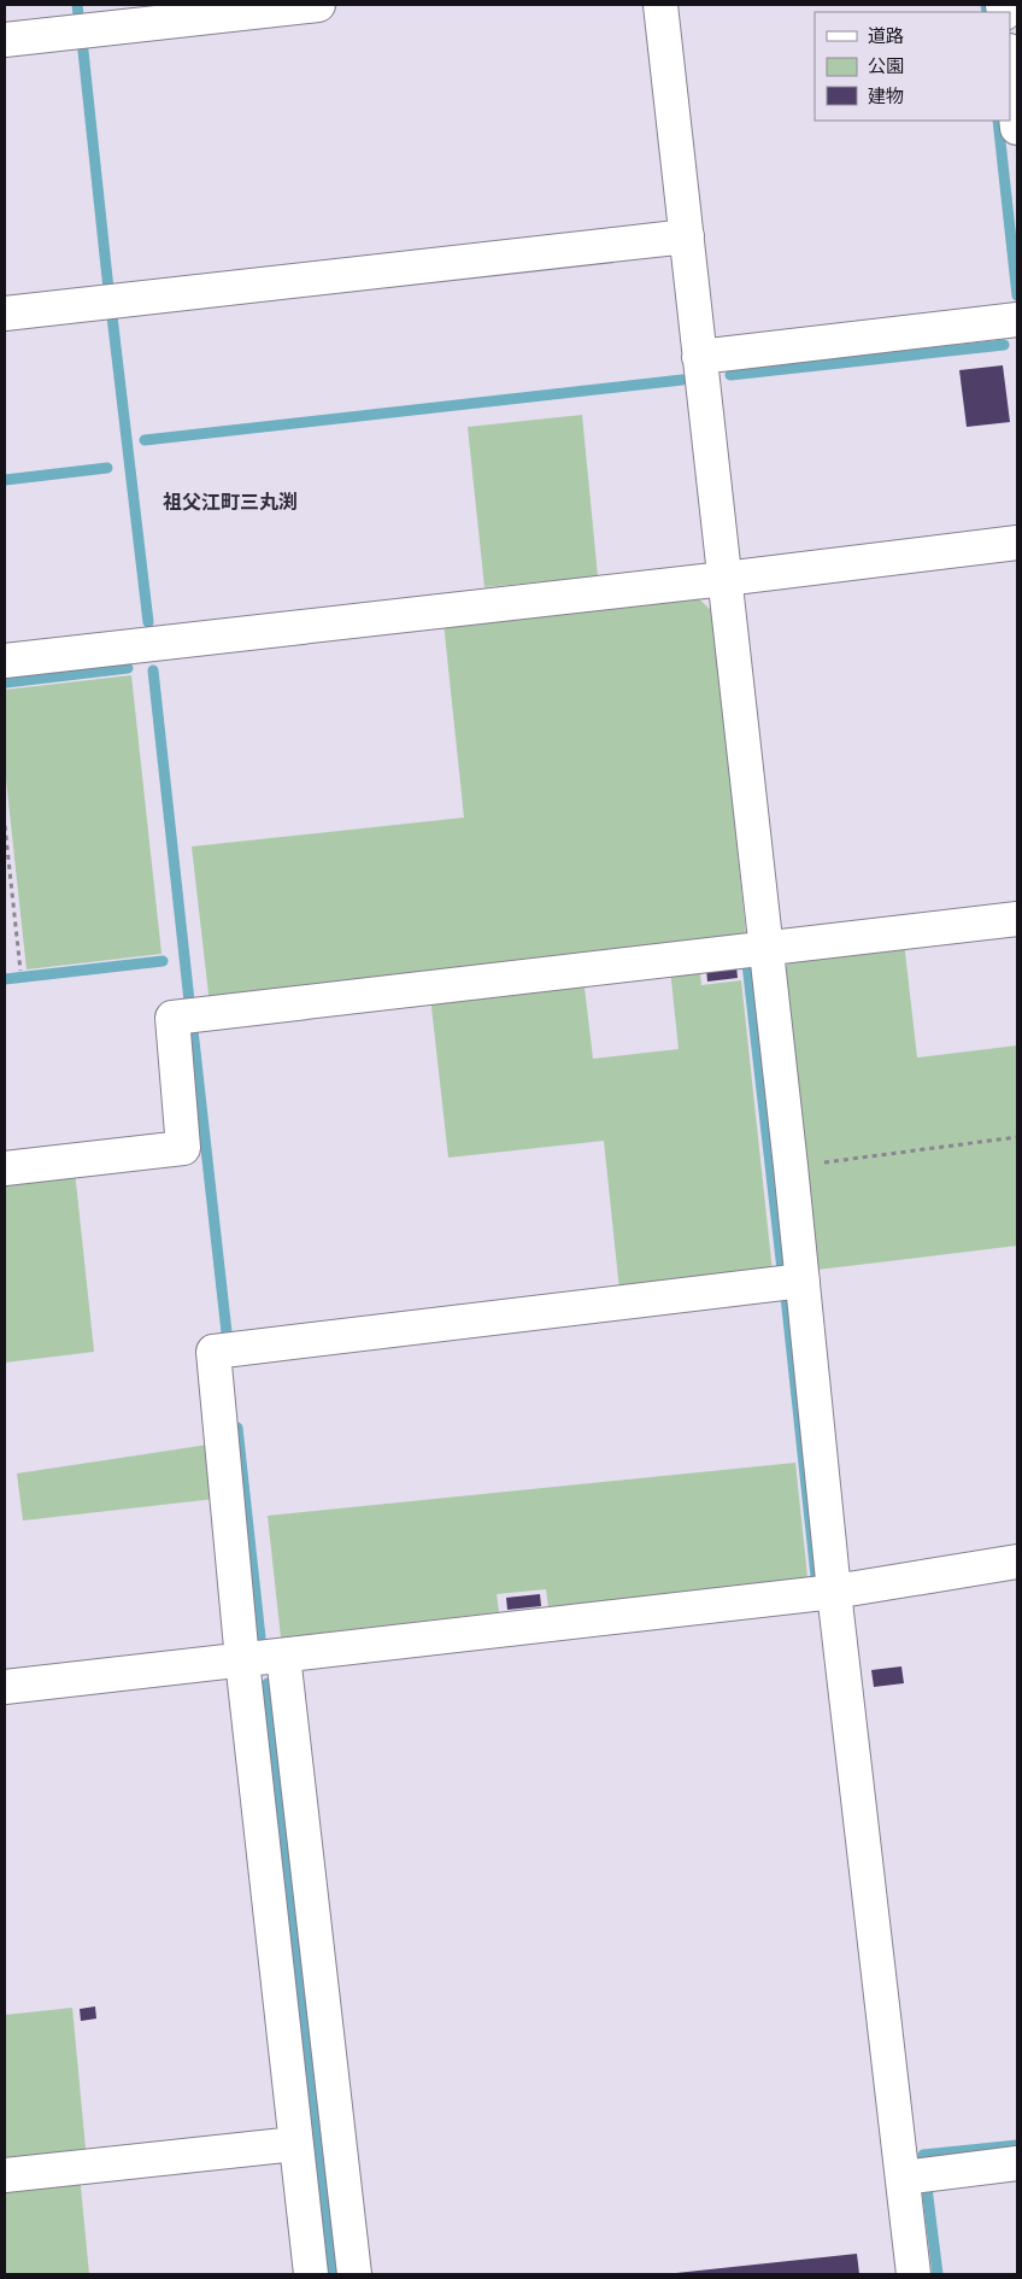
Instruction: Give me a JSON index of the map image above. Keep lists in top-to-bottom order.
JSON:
{
  "districts": ["祖父江町三丸渕"],
  "legend": ["道路", "公園", "建物"]
}
